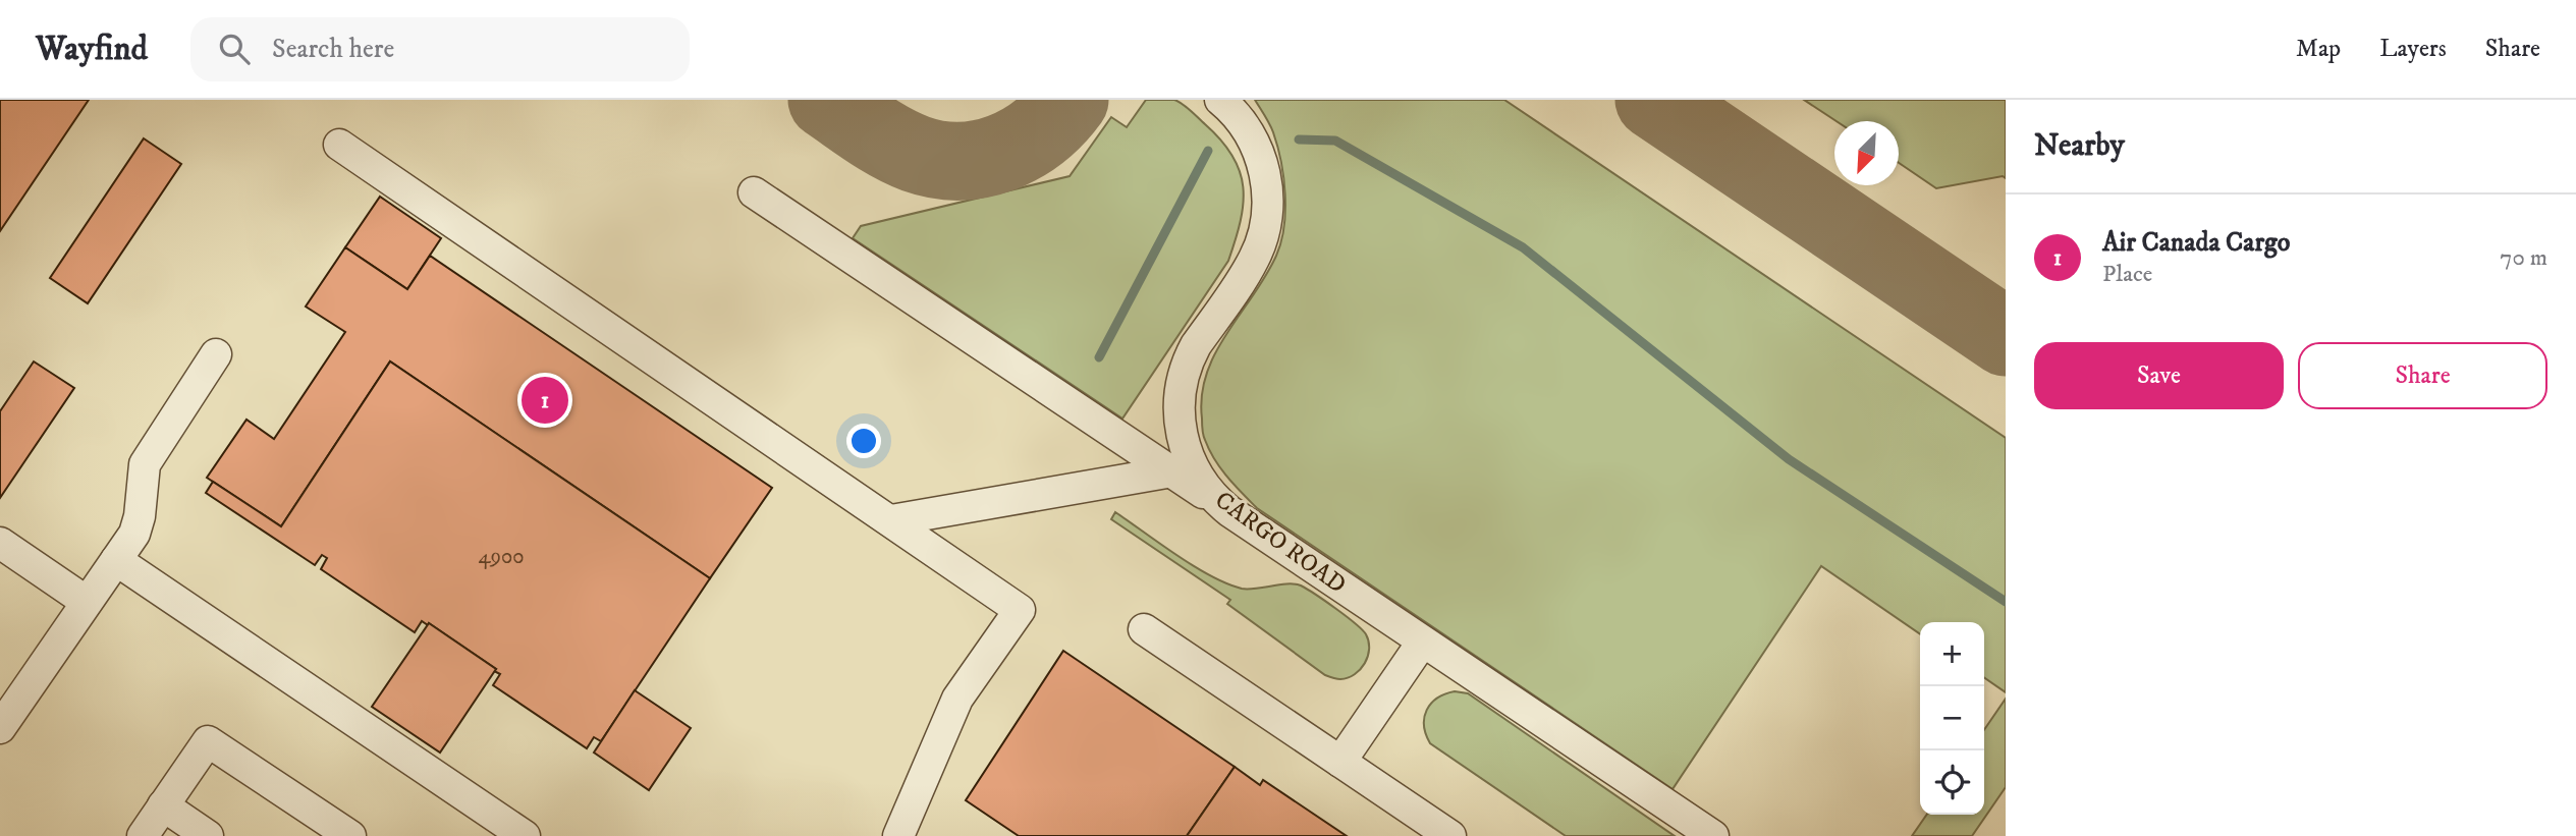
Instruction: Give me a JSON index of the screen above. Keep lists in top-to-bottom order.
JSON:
{
  "streets": {
    "lane": ["CARGO ROAD"]
  },
  "house_numbers": ["4900"],
  "north": "bottom left",
  "page": {
    "header": "Wayfind",
    "search": "Search here",
    "nav": ["Map", "Layers", "Share"],
    "heading": "Nearby",
    "list": [
      {
        "mark": "1",
        "name": "Air Canada Cargo",
        "note": "Place",
        "value": "70 m"
      }
    ],
    "buttons": ["Save", "Share"],
    "pins": "1",
    "map_buttons": ["+", "−"]
  }
}
